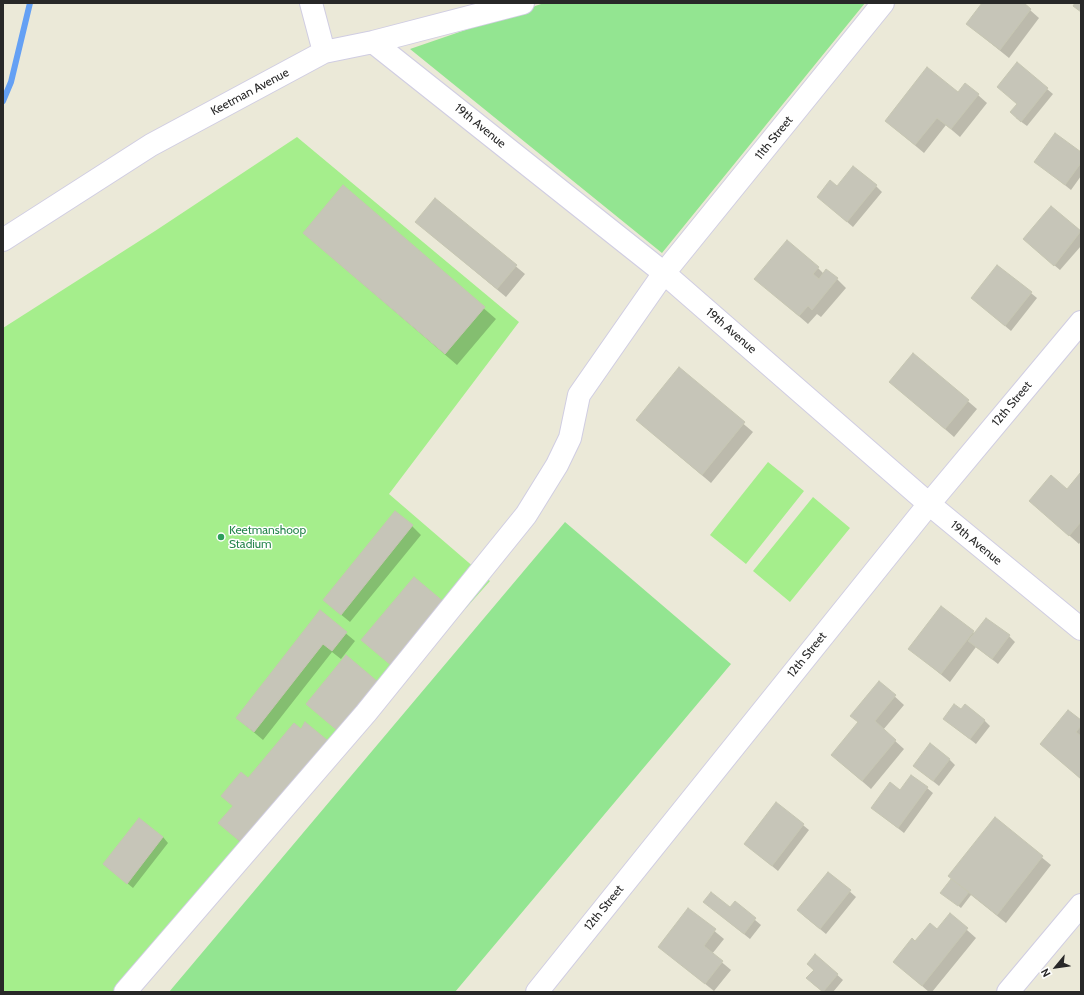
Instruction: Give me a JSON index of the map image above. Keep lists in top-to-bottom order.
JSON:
{
  "streets": {
    "street": [
      "Keetman Avenue",
      "19th Avenue",
      "11th Street",
      "12th Street"
    ]
  },
  "crossings": [
    ["Keetman Avenue", "19th Avenue"],
    ["19th Avenue", "11th Street"],
    ["19th Avenue", "12th Street"]
  ],
  "places": ["Keetmanshoop Stadium"],
  "north": "bottom left"
}
